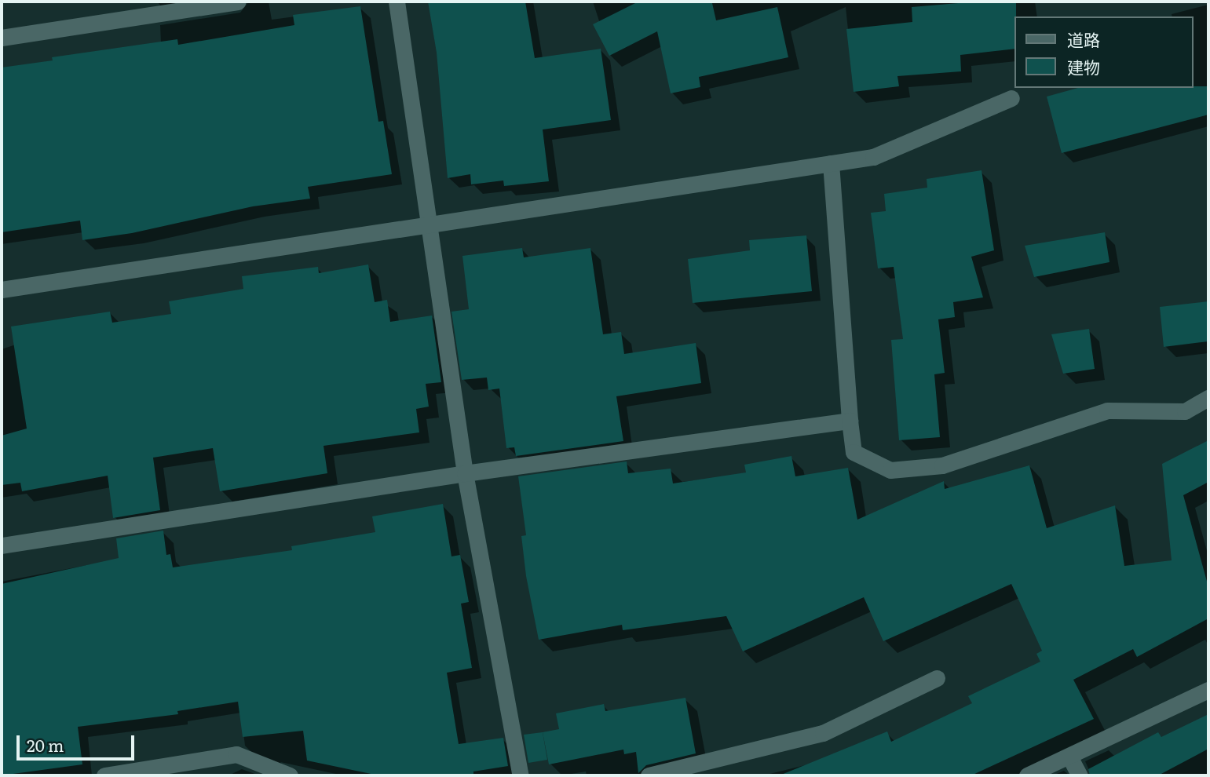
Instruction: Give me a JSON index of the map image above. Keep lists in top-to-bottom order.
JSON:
{
  "legend": ["道路", "建物"],
  "scale_bar": "20 m"
}
